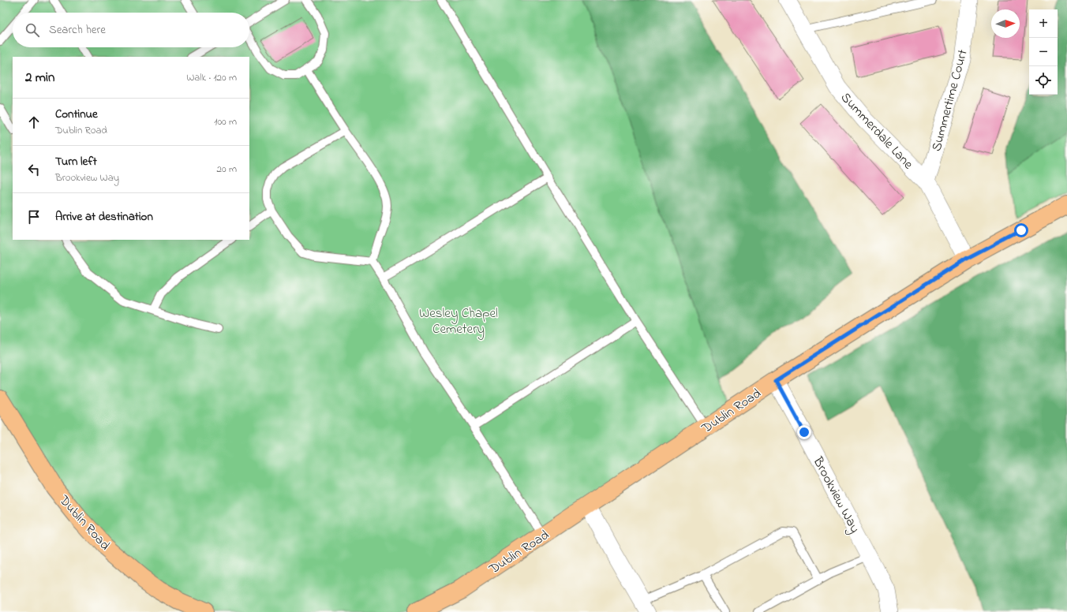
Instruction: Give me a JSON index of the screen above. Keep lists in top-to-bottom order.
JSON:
{
  "streets": {
    "main road": ["Dublin Road"],
    "street": ["Summertime Court", "Summerdale Lane", "Brookview Way"]
  },
  "crossings": [
    ["Summertime Court", "Summerdale Lane"],
    ["Summerdale Lane", "Dublin Road"],
    ["Dublin Road", "Brookview Way"]
  ],
  "parks": ["Wesley Chapel Cemetery"],
  "north": "right",
  "page": {
    "map_buttons": ["+", "−"],
    "search": "Search here",
    "heading": ["2 min", "Walk · 120 m"],
    "list": [
      ["Continue", "Dublin Road", "100 m"],
      ["Turn left", "Brookview Way", "20 m"],
      "Arrive at destination"
    ]
  }
}
